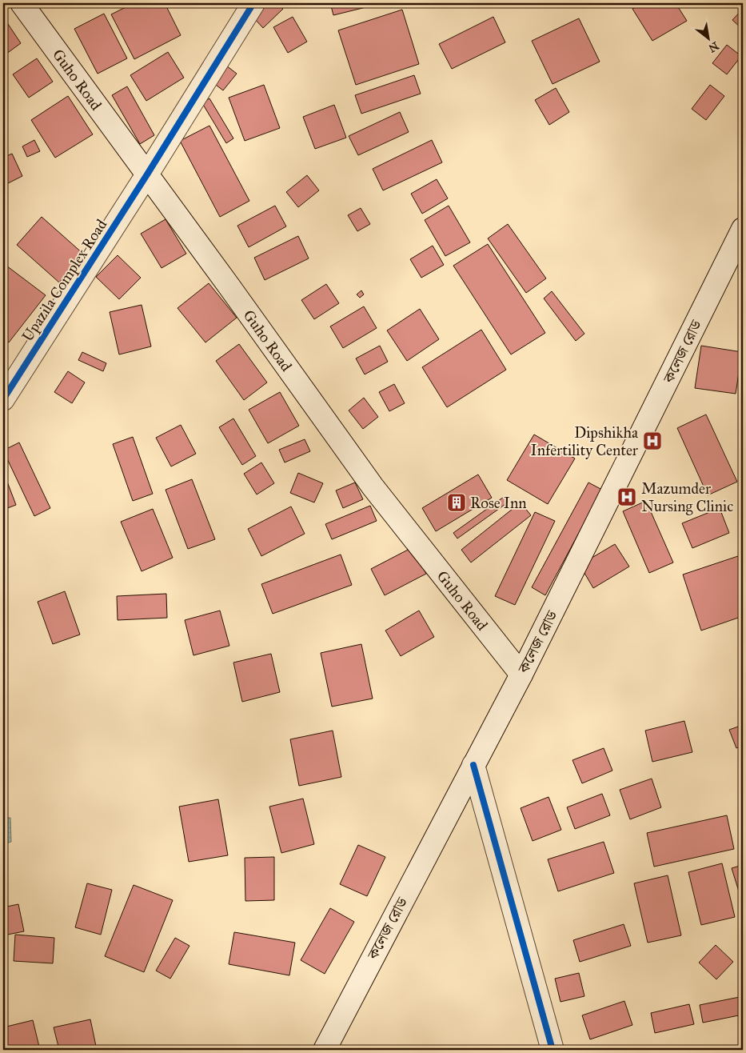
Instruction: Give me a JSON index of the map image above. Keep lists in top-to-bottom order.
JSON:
{
  "streets": {
    "main road": ["Guho Road", "Upazila Complex Road", "কলেজ রোড"]
  },
  "crossings": [
    ["Guho Road", "Upazila Complex Road"],
    ["Guho Road", "কলেজ রোড"]
  ],
  "places": {
    "hospital": ["Dipshikha Infertility Center", "Mazumder Nursing Clinic"],
    "building": ["Rose Inn"]
  },
  "north": "bottom right"
}
